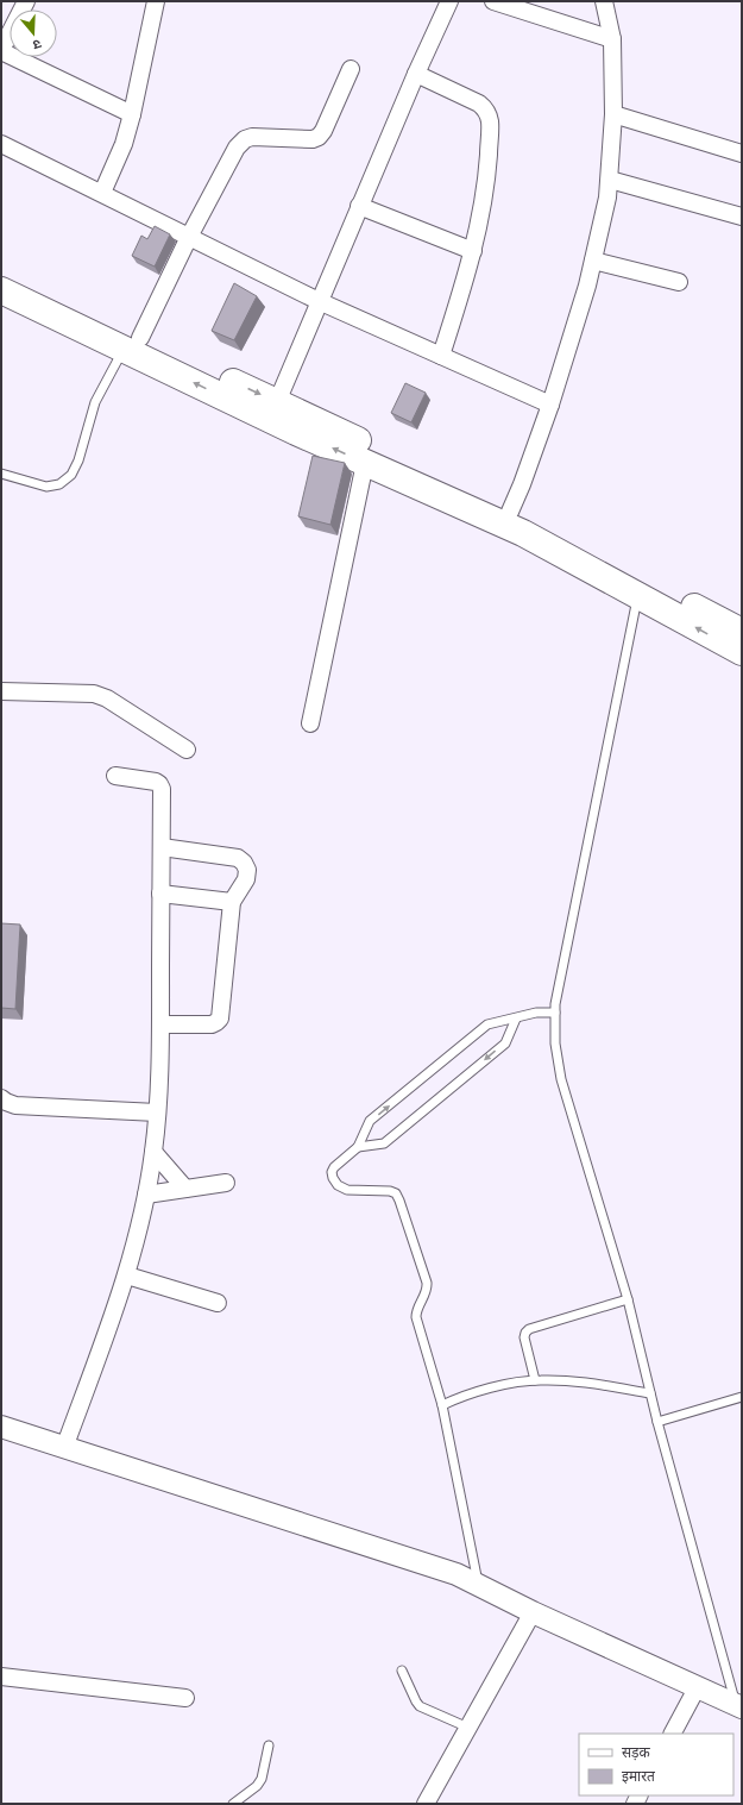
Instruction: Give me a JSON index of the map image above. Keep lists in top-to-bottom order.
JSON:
{
  "legend": ["सड़क", "इमारत"],
  "north": "bottom"
}
